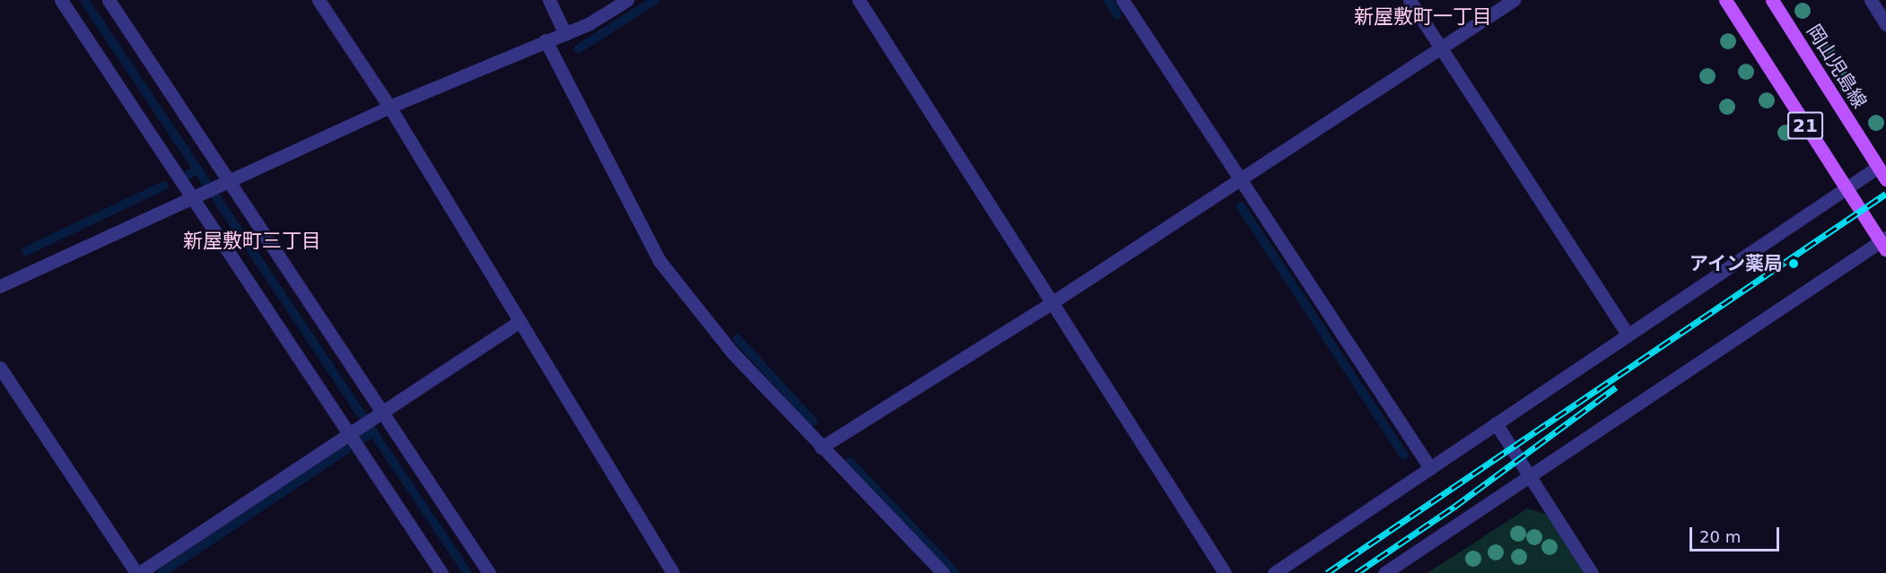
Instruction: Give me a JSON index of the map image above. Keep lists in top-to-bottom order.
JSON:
{
  "streets": {
    "main road": ["岡山児島線", "21"]
  },
  "districts": ["新屋敷町一丁目", "新屋敷町三丁目"],
  "places": ["アイン薬局"],
  "scale_bar": "20 m"
}
